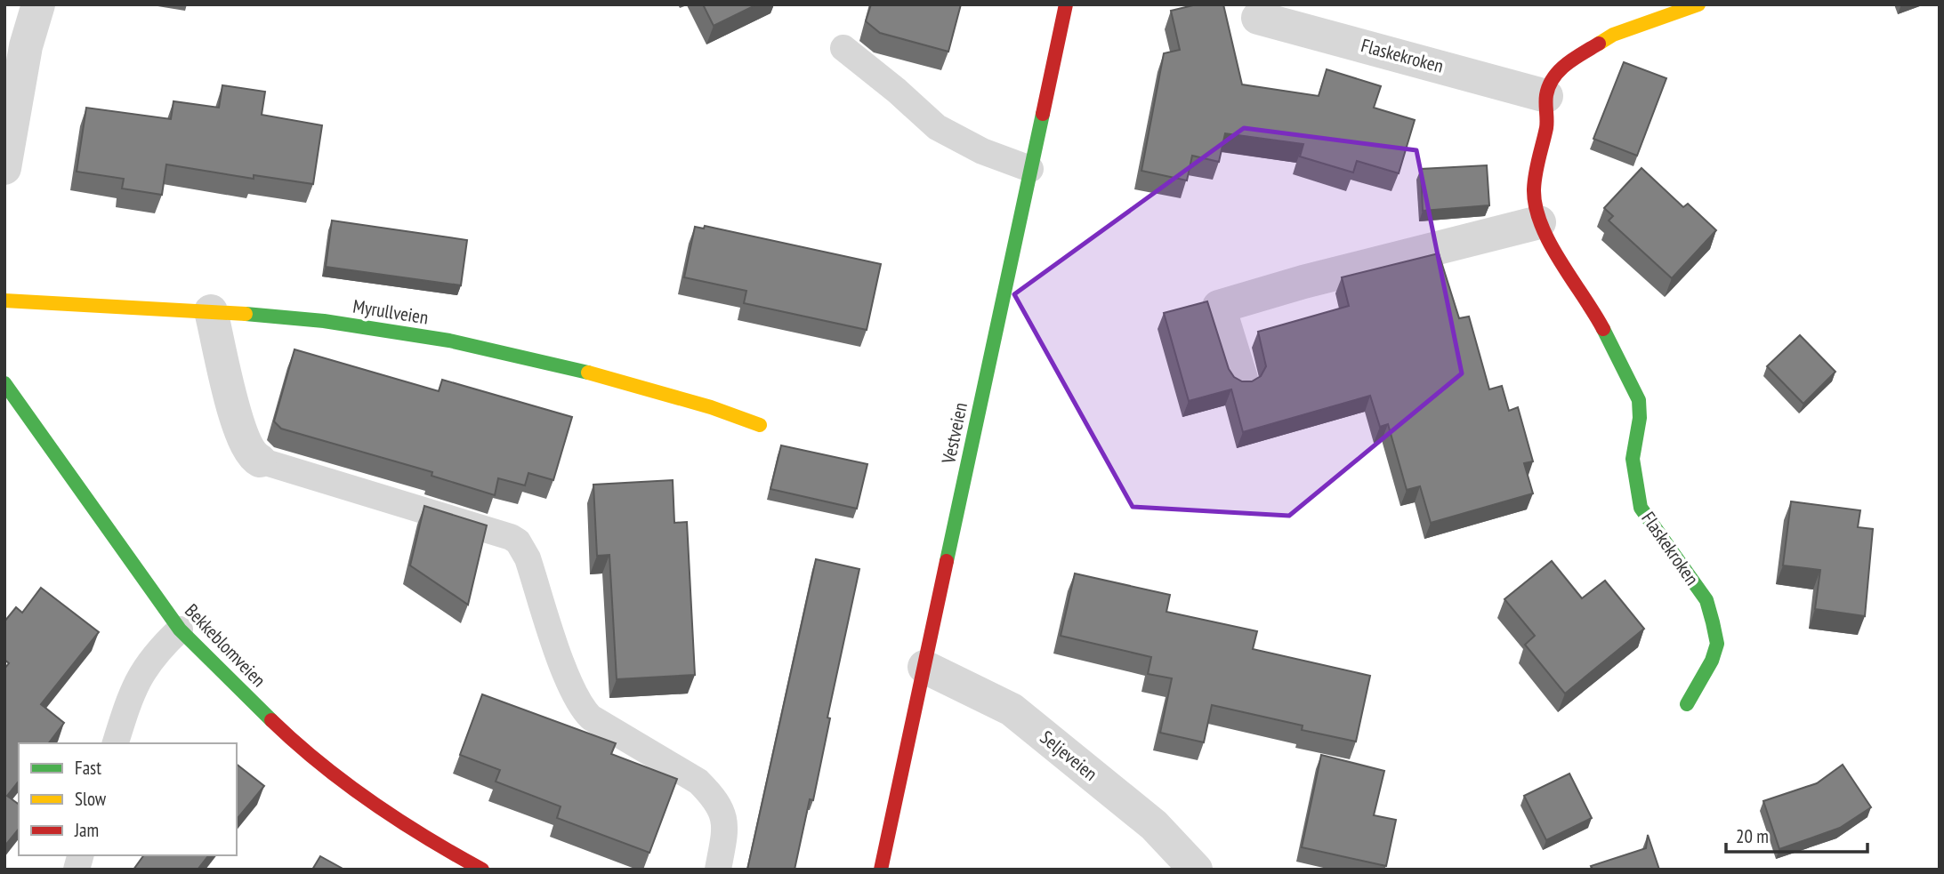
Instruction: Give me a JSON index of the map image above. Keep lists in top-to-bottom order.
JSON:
{
  "streets": {
    "street": [
      "Flaskekroken",
      "Myrullveien",
      "Vestveien",
      "Bekkeblomveien",
      "Seljeveien"
    ]
  },
  "crossings": [
    ["Vestveien", "Seljeveien"]
  ],
  "legend": ["Fast", "Slow", "Jam"],
  "scale_bar": "20 m"
}
